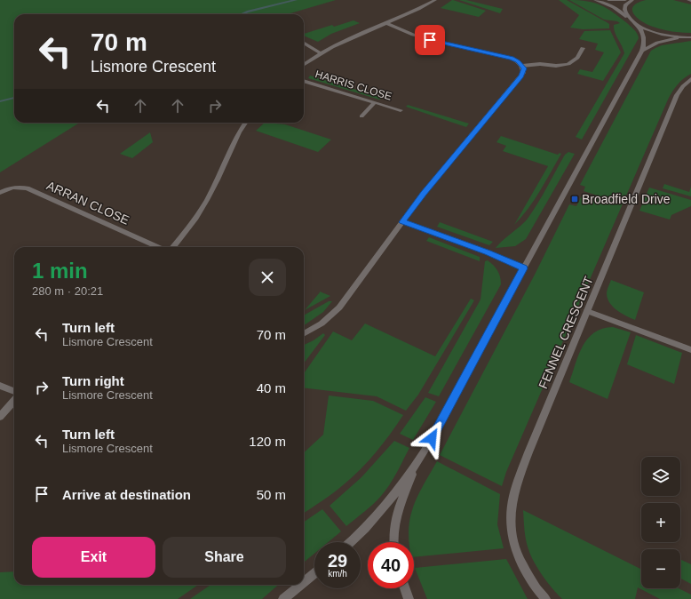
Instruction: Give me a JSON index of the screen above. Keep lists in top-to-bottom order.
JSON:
{
  "streets": {
    "street": ["HARRIS CLOSE", "ARRAN CLOSE", "FENNEL CRESCENT"]
  },
  "places": {
    "transit": ["Broadfield Drive"]
  },
  "page": {
    "turn": ["70 m", "Lismore Crescent"],
    "heading": ["1 min", "280 m · 20:21"],
    "list": [
      {
        "name": "Turn left",
        "note": "Lismore Crescent",
        "value": "70 m"
      },
      {
        "name": "Turn right",
        "note": "Lismore Crescent",
        "value": "40 m"
      },
      {
        "name": "Turn left",
        "note": "Lismore Crescent",
        "value": "120 m"
      },
      {
        "name": "Arrive at destination",
        "value": "50 m"
      }
    ],
    "map_buttons": ["+", "−"],
    "buttons": ["Exit", "Share"],
    "speed": "29 km/h",
    "limit": "40"
  }
}
